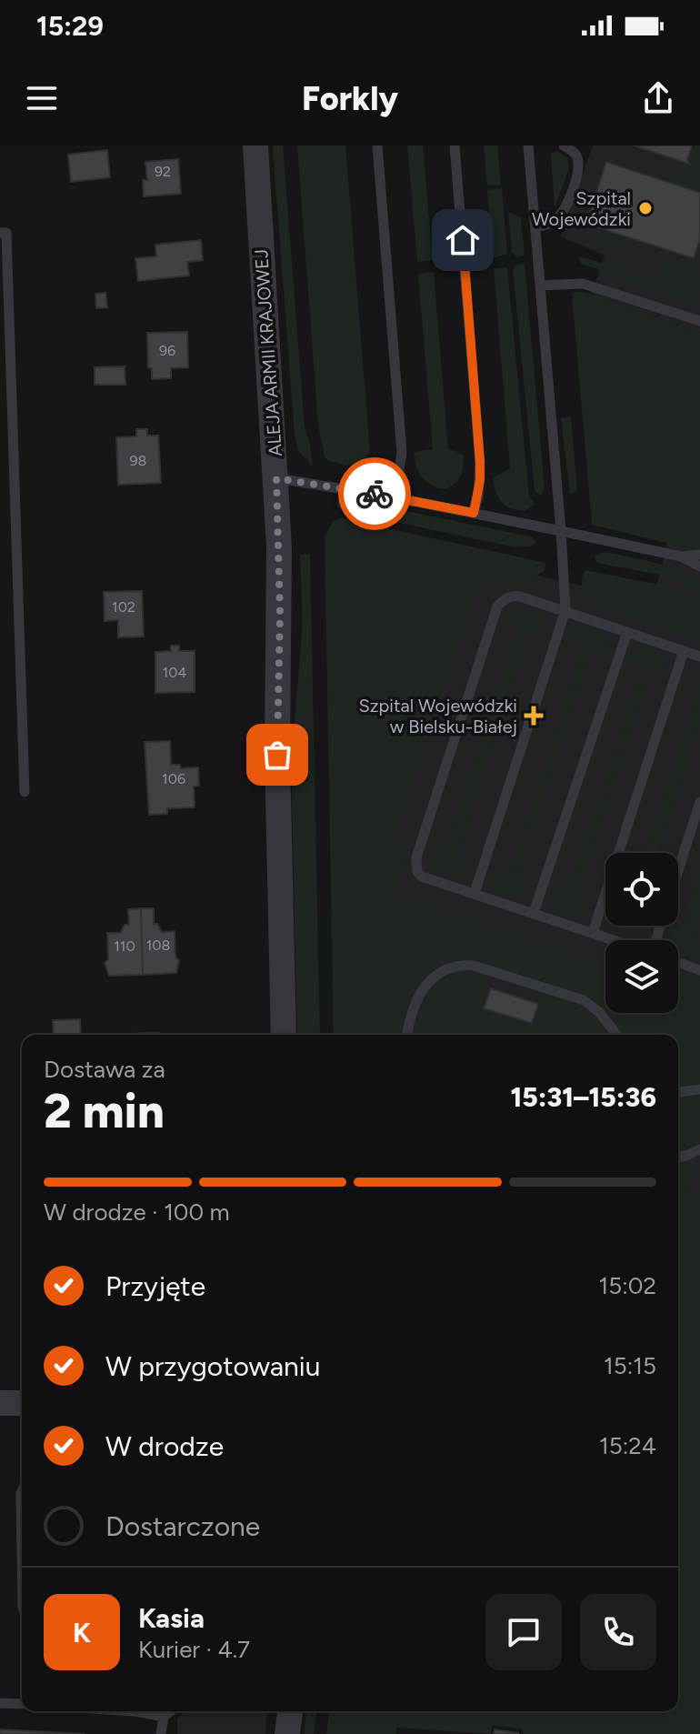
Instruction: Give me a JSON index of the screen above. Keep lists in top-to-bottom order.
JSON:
{
  "streets": {
    "street": ["ALEJA ARMII KRAJOWEJ"]
  },
  "places": {
    "other": ["Szpital Wojewódzki"],
    "health": ["Szpital Wojewódzki w Bielsku-Białej"]
  },
  "house_numbers": [
    "92",
    "96",
    "98",
    "102",
    "104",
    "106",
    "108",
    "110"
  ],
  "page": {
    "status": "15:29",
    "header": "Forkly",
    "heading": ["2 min", "Dostawa za", "15:31–15:36"],
    "panel": ["Kasia", "Kurier · 4.7"],
    "bar": "W drodze · 100 m",
    "list": [
      ["Przyjęte", "15:02"],
      ["W przygotowaniu", "15:15"],
      ["W drodze", "15:24"],
      "Dostarczone"
    ],
    "round": "K"
  }
}
